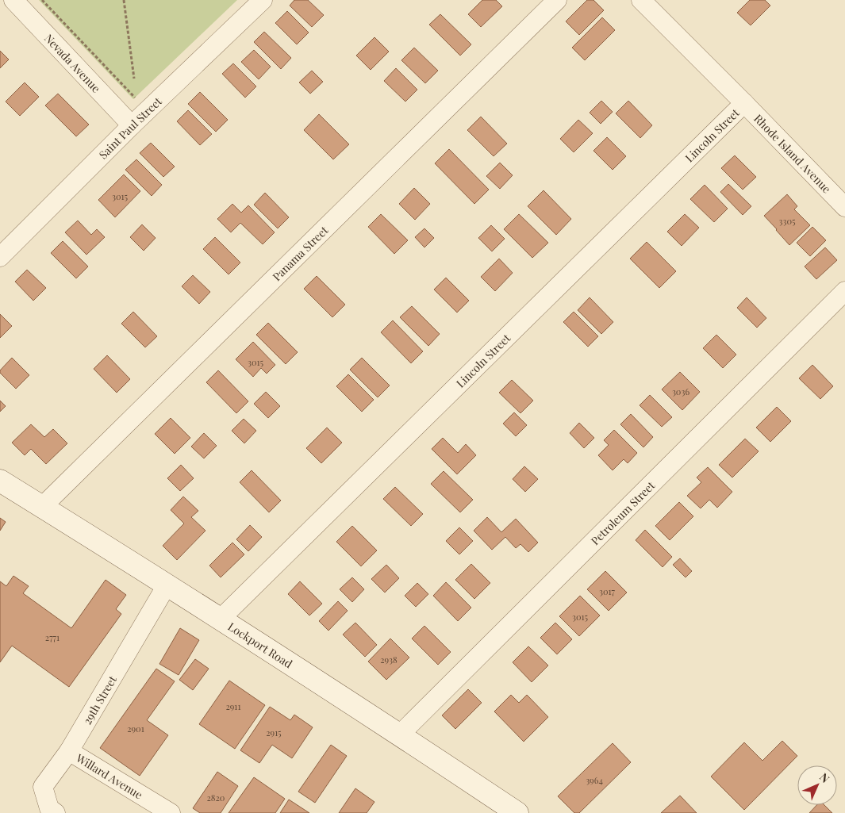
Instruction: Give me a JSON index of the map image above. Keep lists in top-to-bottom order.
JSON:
{
  "streets": {
    "street": [
      "Nevada Avenue",
      "Saint Paul Street",
      "Lincoln Street",
      "Rhode Island Avenue",
      "Panama Street",
      "Petroleum Street",
      "Lockport Road",
      "29th Street",
      "Willard Avenue"
    ]
  },
  "crossings": [
    ["Nevada Avenue", "Saint Paul Street"],
    ["Lincoln Street", "Rhode Island Avenue"],
    ["Lincoln Street", "Lockport Road"],
    ["Panama Street", "Lockport Road"],
    ["Petroleum Street", "Lockport Road"],
    ["Lockport Road", "29th Street"],
    ["29th Street", "Willard Avenue"]
  ],
  "house_numbers": [
    "3015",
    "3305",
    "3015",
    "3036",
    "3017",
    "3015",
    "2771",
    "2938",
    "2911",
    "2901",
    "2915",
    "3964",
    "2820"
  ],
  "north": "top right"
}
